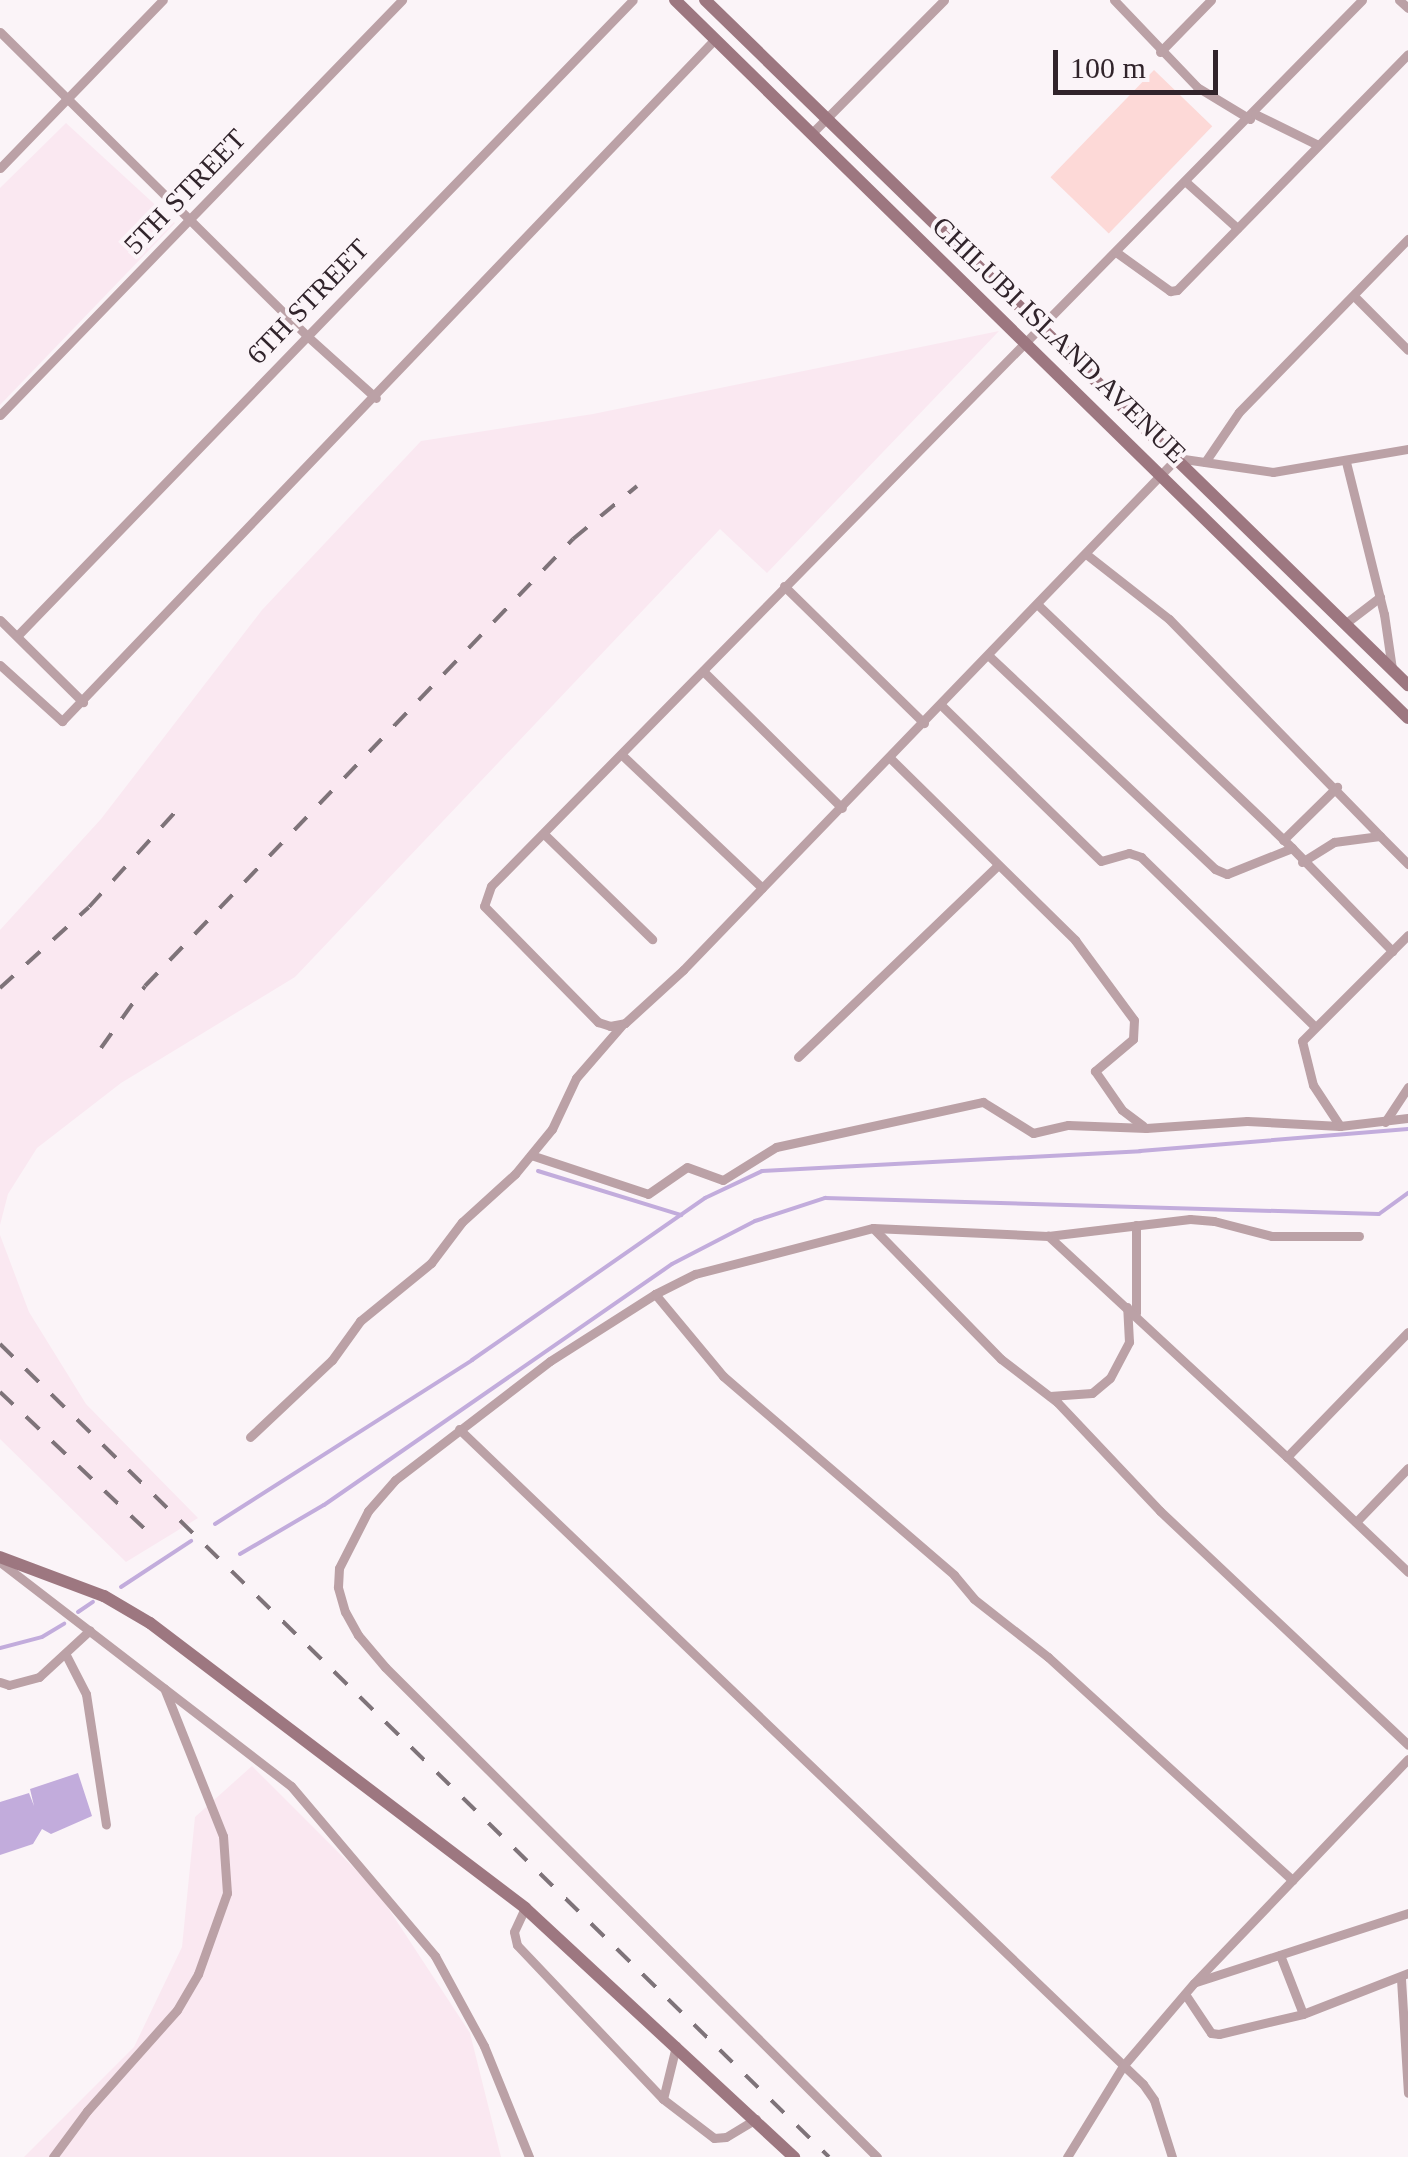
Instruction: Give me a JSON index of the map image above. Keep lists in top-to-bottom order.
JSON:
{
  "streets": {
    "street": ["5TH STREET", "6TH STREET", "CHILUBI ISLAND AVENUE"]
  },
  "scale_bar": "100 m"
}
